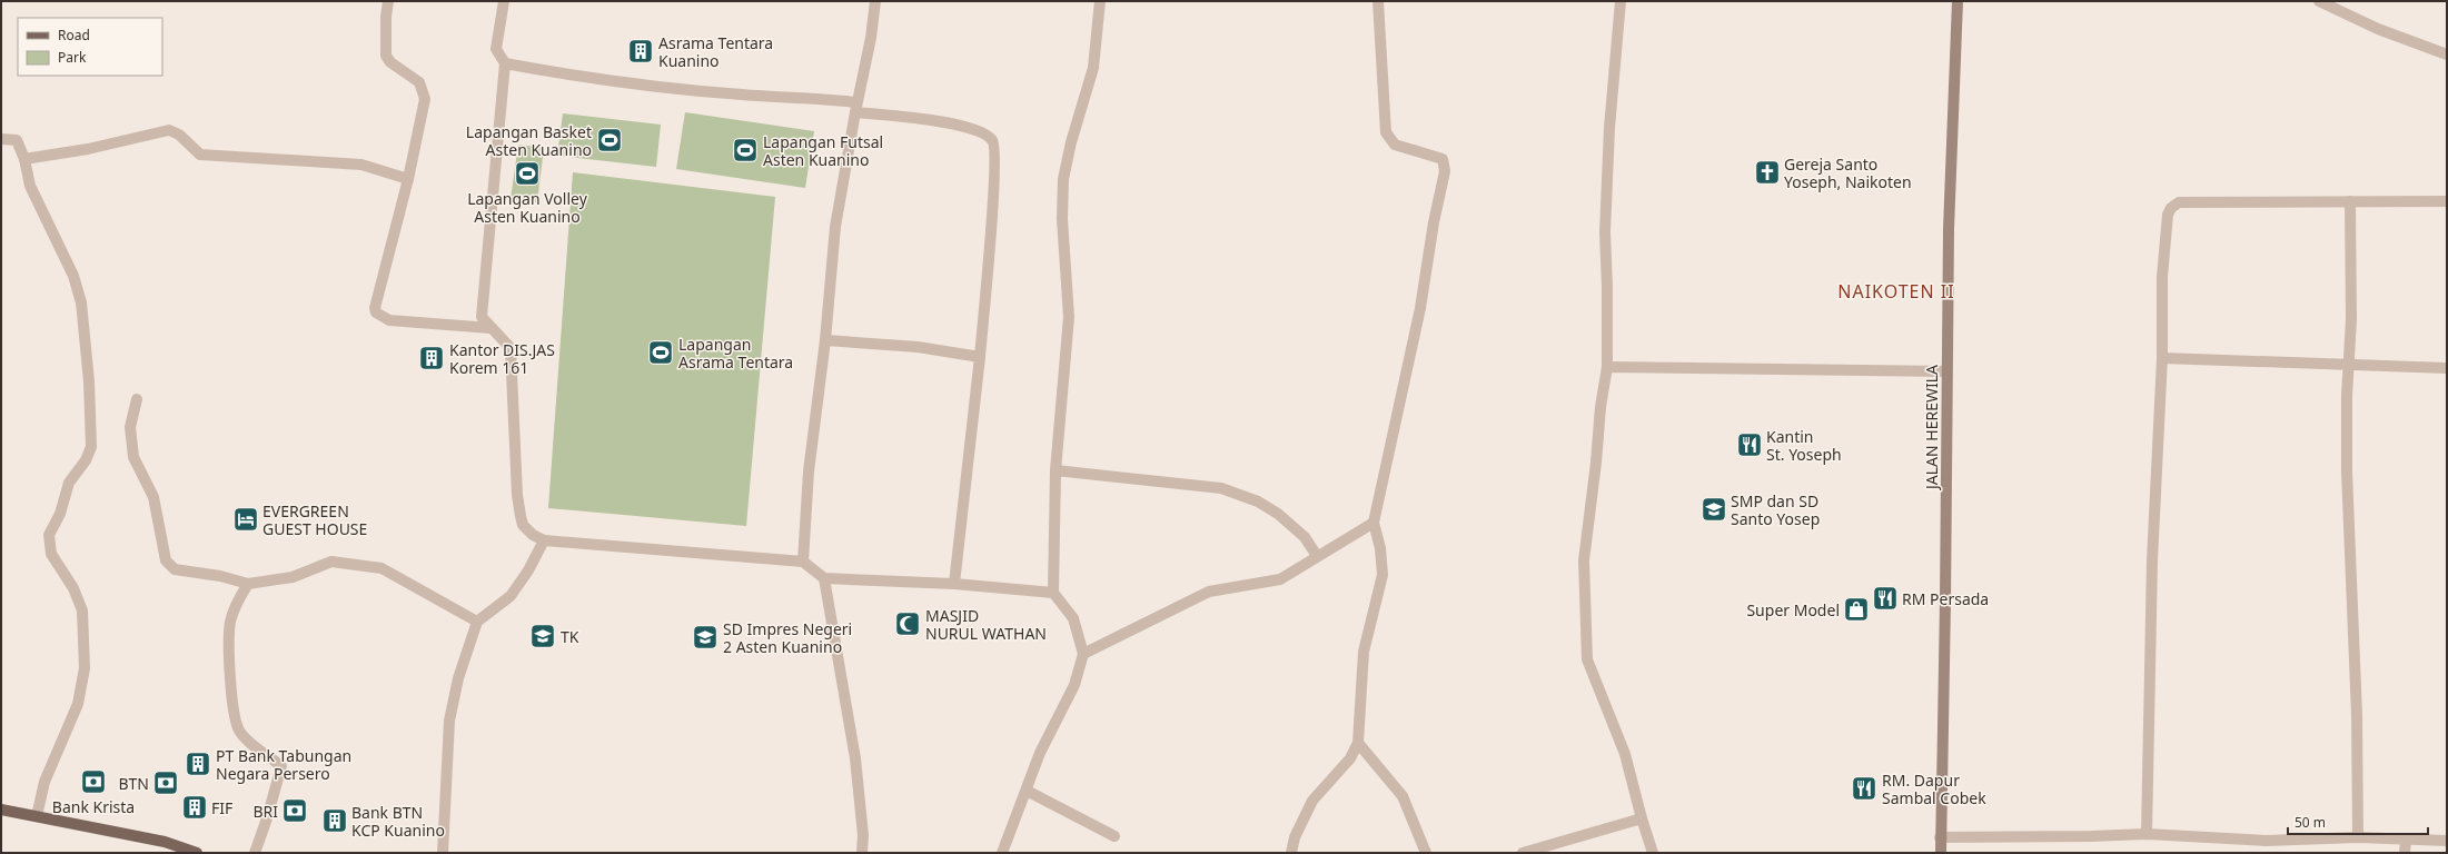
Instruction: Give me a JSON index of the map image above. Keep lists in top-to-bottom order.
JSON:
{
  "streets": {
    "main road": ["JALAN HEREWILA"]
  },
  "districts": ["NAIKOTEN II"],
  "places": {
    "building": [
      "Asrama Tentara Kuanino",
      "Kantor DIS.JAS Korem 161",
      "PT Bank Tabungan Negara Persero",
      "FIF",
      "Bank BTN KCP Kuanino"
    ],
    "sports": [
      "Lapangan Basket Asten Kuanino",
      "Lapangan Futsal Asten Kuanino",
      "Lapangan Volley Asten Kuanino",
      "Lapangan Asrama Tentara"
    ],
    "church": ["Gereja Santo Yoseph, Naikoten"],
    "restaurant": ["Kantin St. Yoseph", "RM Persada", "RM. Dapur Sambal Cobek"],
    "school or university": ["SMP dan SD Santo Yosep", "TK", "SD Impres Negeri 2 Asten Kuanino"],
    "hotel": ["EVERGREEN GUEST HOUSE"],
    "shop": ["Super Model"],
    "mosque": ["MASJID NURUL WATHAN"],
    "bank": ["Bank Krista", "BTN", "BRI"]
  },
  "legend": ["Road", "Park"],
  "scale_bar": "50 m"
}
